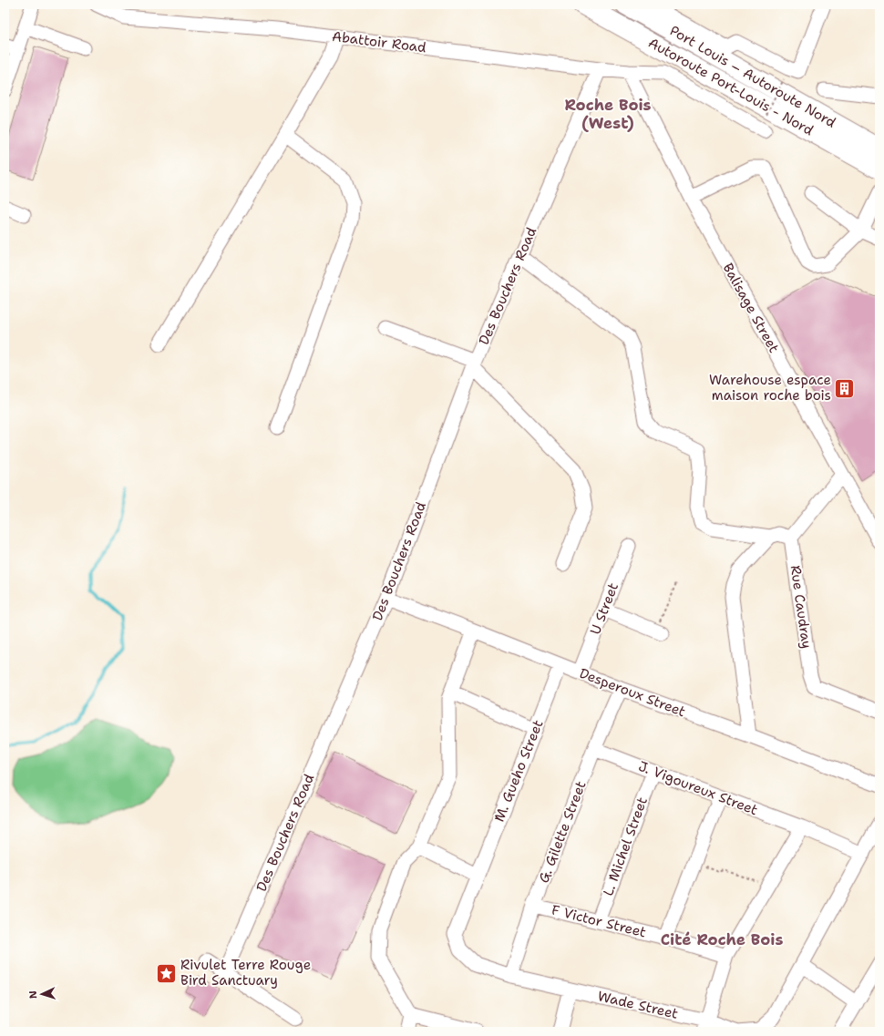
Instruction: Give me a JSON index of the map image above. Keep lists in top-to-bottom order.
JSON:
{
  "streets": {
    "highway": ["Port Louis – Autoroute Nord", "Autoroute Port-Louis - Nord"],
    "street": [
      "Abattoir Road",
      "Des Bouchers Road",
      "Balisage Street",
      "Rue Caudray",
      "U Street",
      "Desperoux Street",
      "M. Gueho Street",
      "J. Vigoureux Street",
      "G. Gilette Street",
      "L. Michel Street",
      "F Victor Street",
      "Wade Street"
    ]
  },
  "crossings": [
    ["Abattoir Road", "Des Bouchers Road"],
    ["Abattoir Road", "Balisage Street"],
    ["Des Bouchers Road", "Desperoux Street"],
    ["U Street", "Desperoux Street"],
    ["Desperoux Street", "M. Gueho Street"],
    ["Desperoux Street", "G. Gilette Street"],
    ["M. Gueho Street", "Wade Street"],
    ["J. Vigoureux Street", "G. Gilette Street"],
    ["J. Vigoureux Street", "L. Michel Street"],
    ["J. Vigoureux Street", "Wade Street"],
    ["G. Gilette Street", "F Victor Street"],
    ["G. Gilette Street", "Wade Street"],
    ["L. Michel Street", "F Victor Street"]
  ],
  "districts": ["Roche Bois (West)", "Cité Roche Bois"],
  "places": {
    "building": ["Warehouse espace maison roche bois"],
    "place": ["Rivulet Terre Rouge Bird Sanctuary"]
  },
  "north": "left"
}
